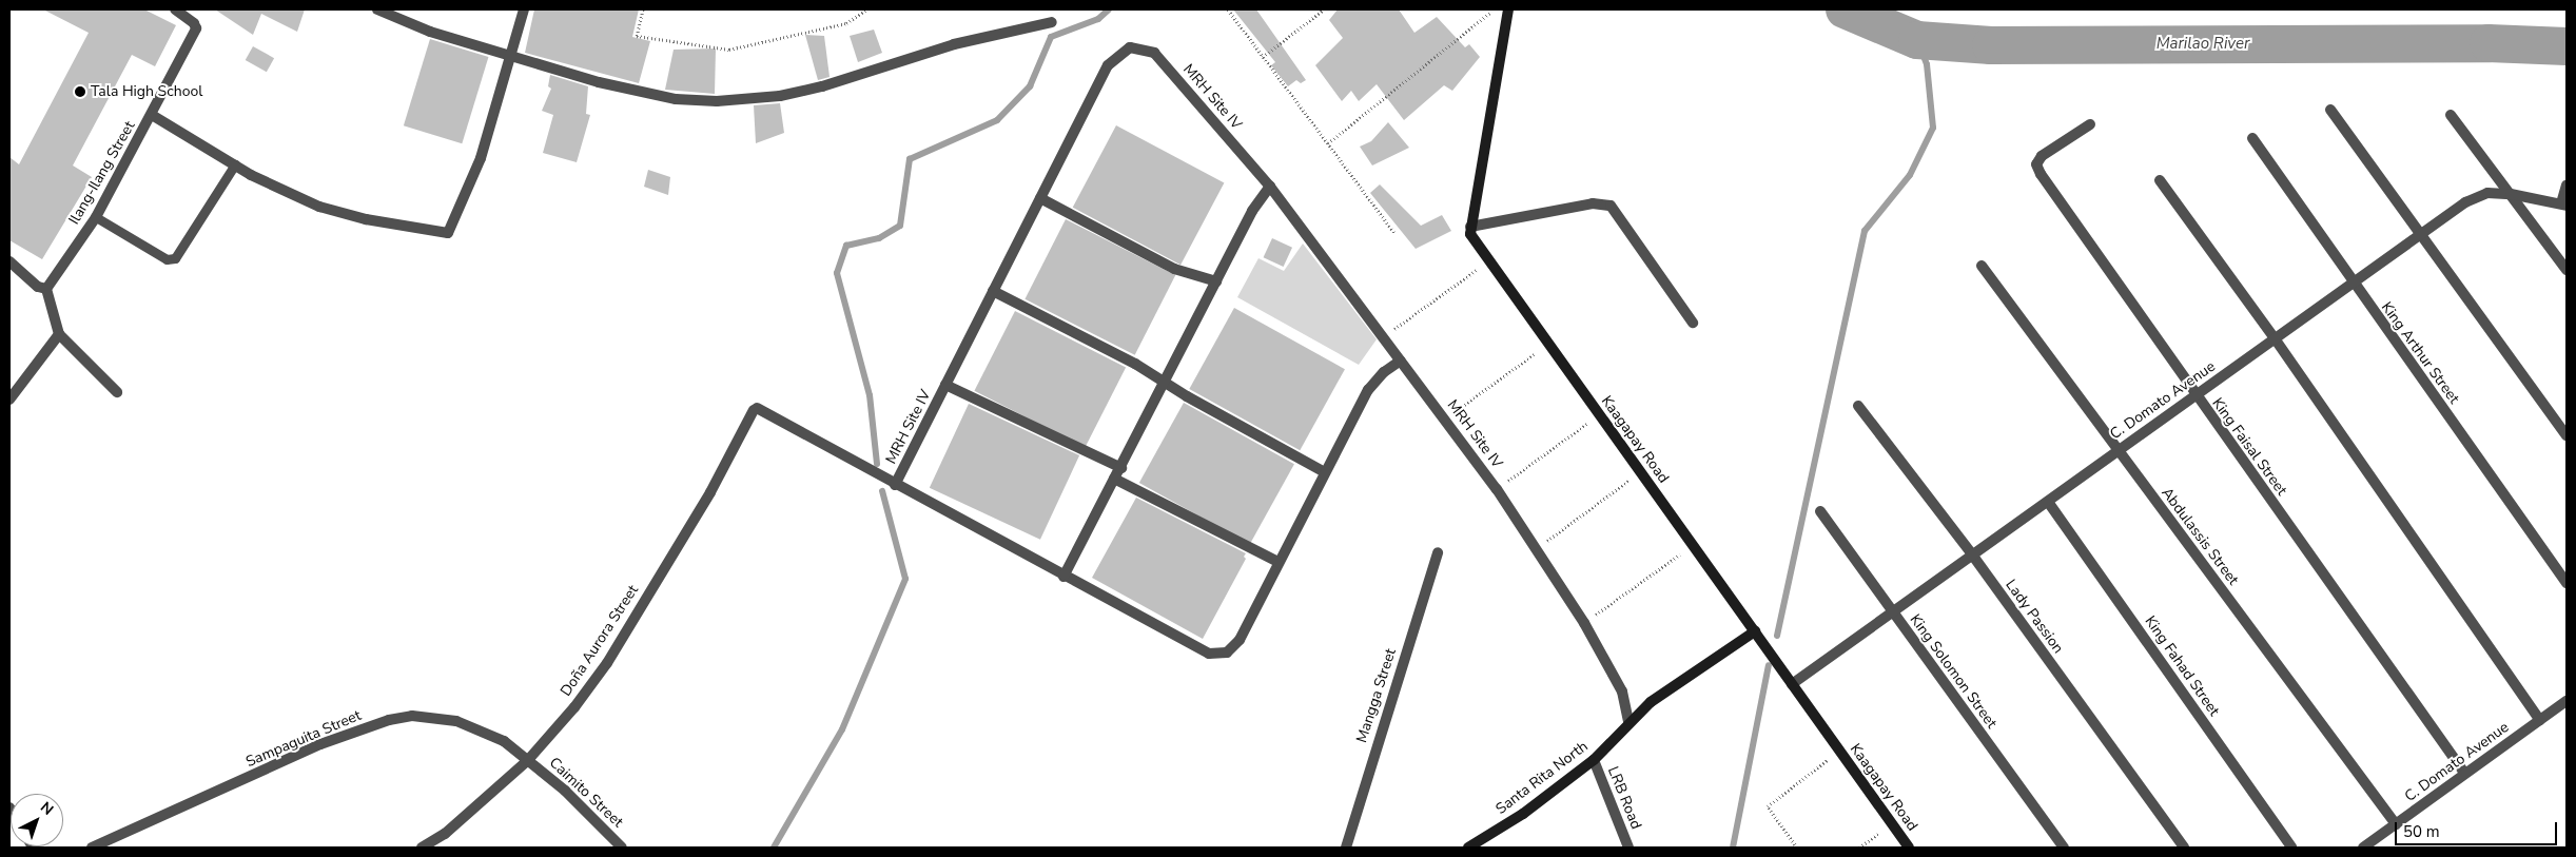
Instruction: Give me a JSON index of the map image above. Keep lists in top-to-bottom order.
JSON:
{
  "streets": {
    "street": [
      "MRH Site IV",
      "Ilang-Ilang Street",
      "King Arthur Street",
      "C. Domato Avenue",
      "Kaagapay Road",
      "King Faisal Street",
      "Abdulassis Street",
      "Lady Passion",
      "Doña Aurora Street",
      "King Fahad Street",
      "King Solomon Street",
      "Mangga Street",
      "Sampaguita Street",
      "Santa Rita North",
      "Caimito Street",
      "LRB Road"
    ]
  },
  "crossings": [
    ["MRH Site IV", "Doña Aurora Street"],
    ["MRH Site IV", "Santa Rita North"],
    ["King Arthur Street", "C. Domato Avenue"],
    ["C. Domato Avenue", "Kaagapay Road"],
    ["C. Domato Avenue", "King Faisal Street"],
    ["C. Domato Avenue", "Abdulassis Street"],
    ["C. Domato Avenue", "Lady Passion"],
    ["C. Domato Avenue", "King Fahad Street"],
    ["C. Domato Avenue", "King Solomon Street"],
    ["Kaagapay Road", "Santa Rita North"],
    ["Doña Aurora Street", "Sampaguita Street"],
    ["Doña Aurora Street", "Caimito Street"],
    ["Sampaguita Street", "Caimito Street"],
    ["Santa Rita North", "LRB Road"]
  ],
  "water": ["Marilao River"],
  "places": ["Tala High School"],
  "scale_bar": "50 m",
  "north": "top right"
}
